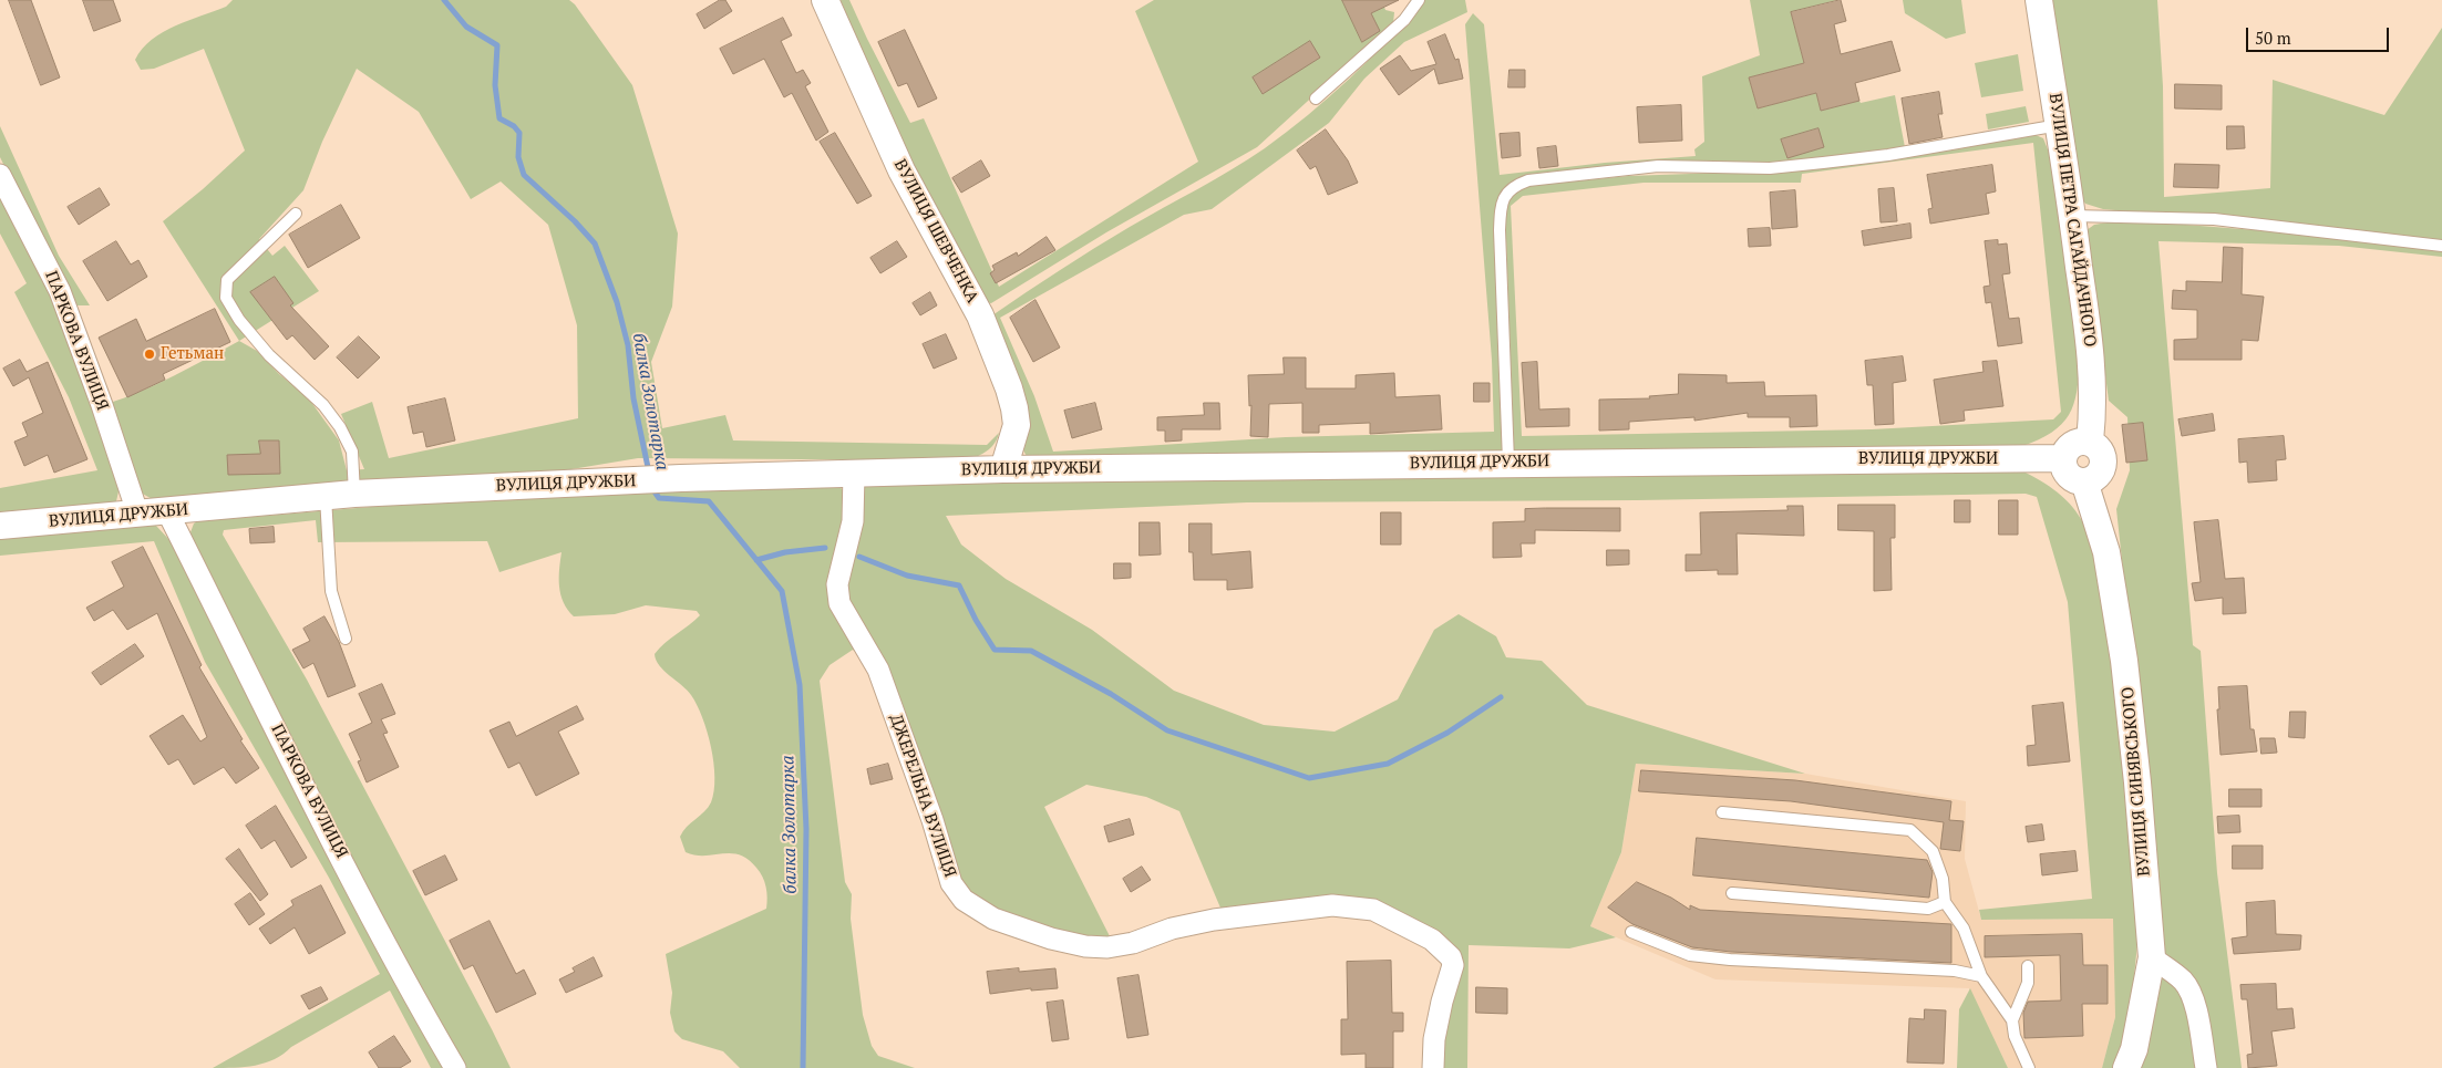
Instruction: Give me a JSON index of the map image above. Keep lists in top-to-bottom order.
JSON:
{
  "streets": {
    "street": [
      "ВУЛИЦЯ ПЕТРА САГАЙДАЧНОГО",
      "ВУЛИЦЯ ШЕВЧЕНКА",
      "ПАРКОВА ВУЛИЦЯ",
      "ВУЛИЦЯ ДРУЖБИ",
      "ВУЛИЦЯ СИНЯВСЬКОГО",
      "ДЖЕРЕЛЬНА ВУЛИЦЯ"
    ]
  },
  "crossings": [
    ["ВУЛИЦЯ ПЕТРА САГАЙДАЧНОГО", "ВУЛИЦЯ ДРУЖБИ"],
    ["ВУЛИЦЯ ПЕТРА САГАЙДАЧНОГО", "ВУЛИЦЯ СИНЯВСЬКОГО"],
    ["ВУЛИЦЯ ШЕВЧЕНКА", "ВУЛИЦЯ ДРУЖБИ"],
    ["ПАРКОВА ВУЛИЦЯ", "ВУЛИЦЯ ДРУЖБИ"],
    ["ВУЛИЦЯ ДРУЖБИ", "ВУЛИЦЯ СИНЯВСЬКОГО"],
    ["ВУЛИЦЯ ДРУЖБИ", "ДЖЕРЕЛЬНА ВУЛИЦЯ"]
  ],
  "water": ["балка Золотарка"],
  "places": ["Гетьман"],
  "scale_bar": "50 m"
}
